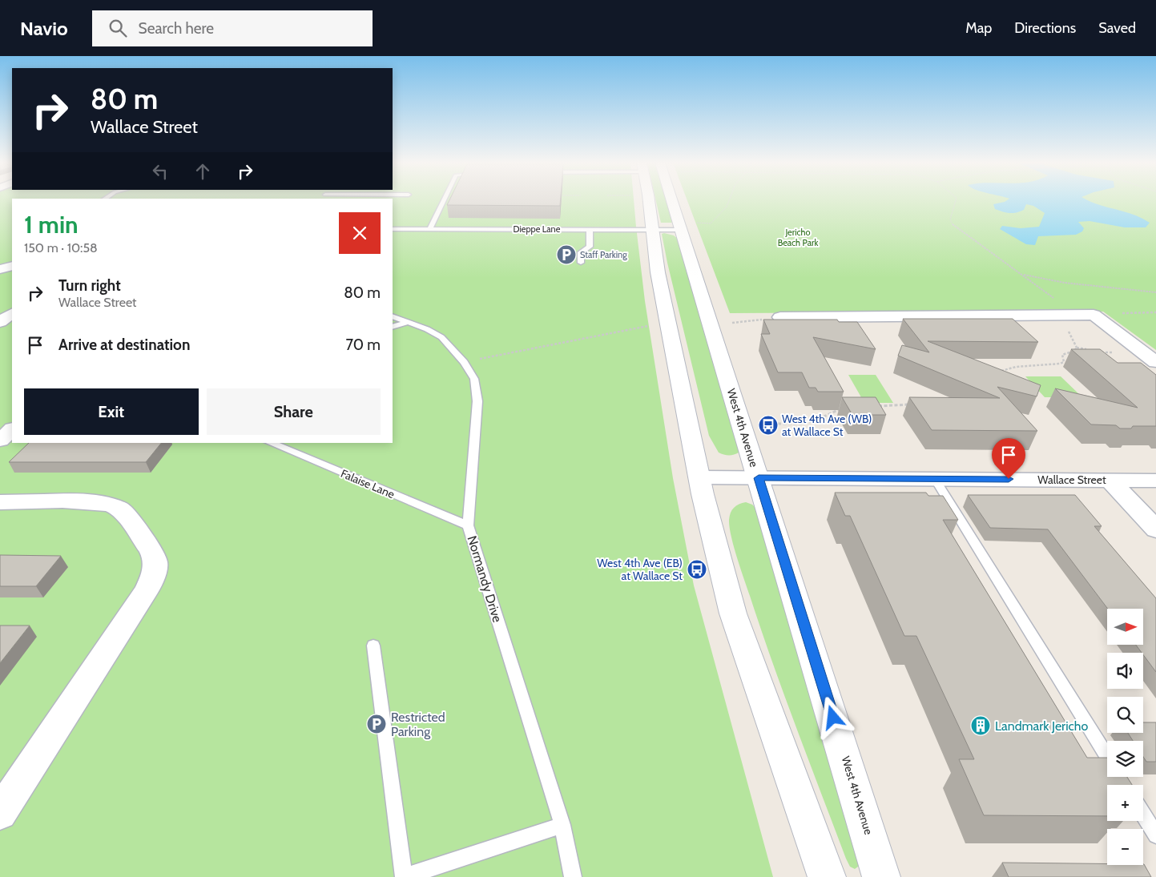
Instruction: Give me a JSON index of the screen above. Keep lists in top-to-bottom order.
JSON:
{
  "streets": {
    "main road": ["West 4th Avenue"],
    "street": ["Wallace Street"],
    "lane": ["Dieppe Lane", "Falaise Lane", "Normandy Drive"]
  },
  "crossings": [
    ["Dieppe Lane", "West 4th Avenue"],
    ["West 4th Avenue", "Wallace Street"],
    ["Falaise Lane", "Normandy Drive"]
  ],
  "parks": ["Jericho Beach Park"],
  "places": {
    "parking": ["Staff Parking", "Restricted Parking"],
    "bus stop": ["West 4th Ave (WB) at Wallace St", "West 4th Ave (EB) at Wallace St"],
    "building": ["Landmark Jericho"]
  },
  "north": "right",
  "page": {
    "header": "Navio",
    "search": "Search here",
    "nav": ["Map", "Directions", "Saved"],
    "turn": ["80 m", "Wallace Street"],
    "heading": ["1 min", "150 m · 10:58"],
    "list": [
      {
        "name": "Turn right",
        "note": "Wallace Street",
        "value": "80 m"
      },
      {
        "name": "Arrive at destination",
        "value": "70 m"
      }
    ],
    "buttons": ["Exit", "Share"],
    "map_buttons": ["+", "−"]
  }
}
